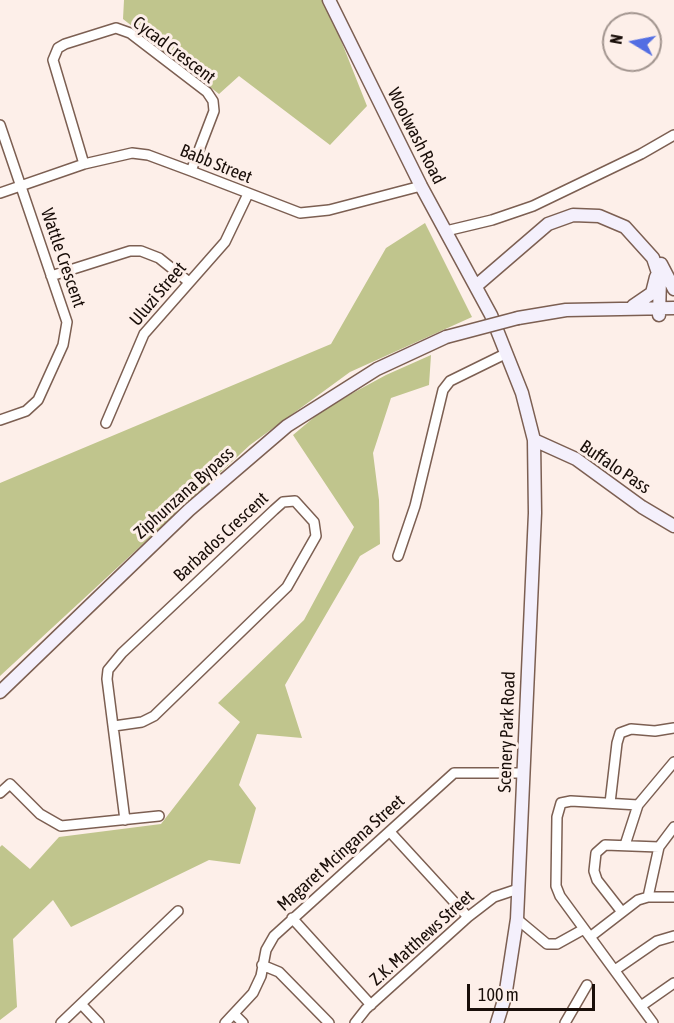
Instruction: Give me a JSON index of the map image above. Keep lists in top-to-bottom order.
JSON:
{
  "streets": {
    "main road": [
      "Woolwash Road",
      "Buffalo Pass",
      "Ziphunzana Bypass",
      "Scenery Park Road"
    ],
    "street": [
      "Cycad Crescent",
      "Babb Street",
      "Wattle Crescent",
      "Uluzi Street",
      "Barbados Crescent",
      "Magaret Mcingana Street",
      "Z.K. Matthews Street"
    ]
  },
  "crossings": [
    ["Cycad Crescent", "Babb Street"],
    ["Woolwash Road", "Babb Street"],
    ["Woolwash Road", "Buffalo Pass"],
    ["Woolwash Road", "Scenery Park Road"],
    ["Babb Street", "Wattle Crescent"],
    ["Babb Street", "Uluzi Street"],
    ["Buffalo Pass", "Scenery Park Road"],
    ["Scenery Park Road", "Magaret Mcingana Street"],
    ["Scenery Park Road", "Z.K. Matthews Street"]
  ],
  "scale_bar": "100 m",
  "north": "left"
}
